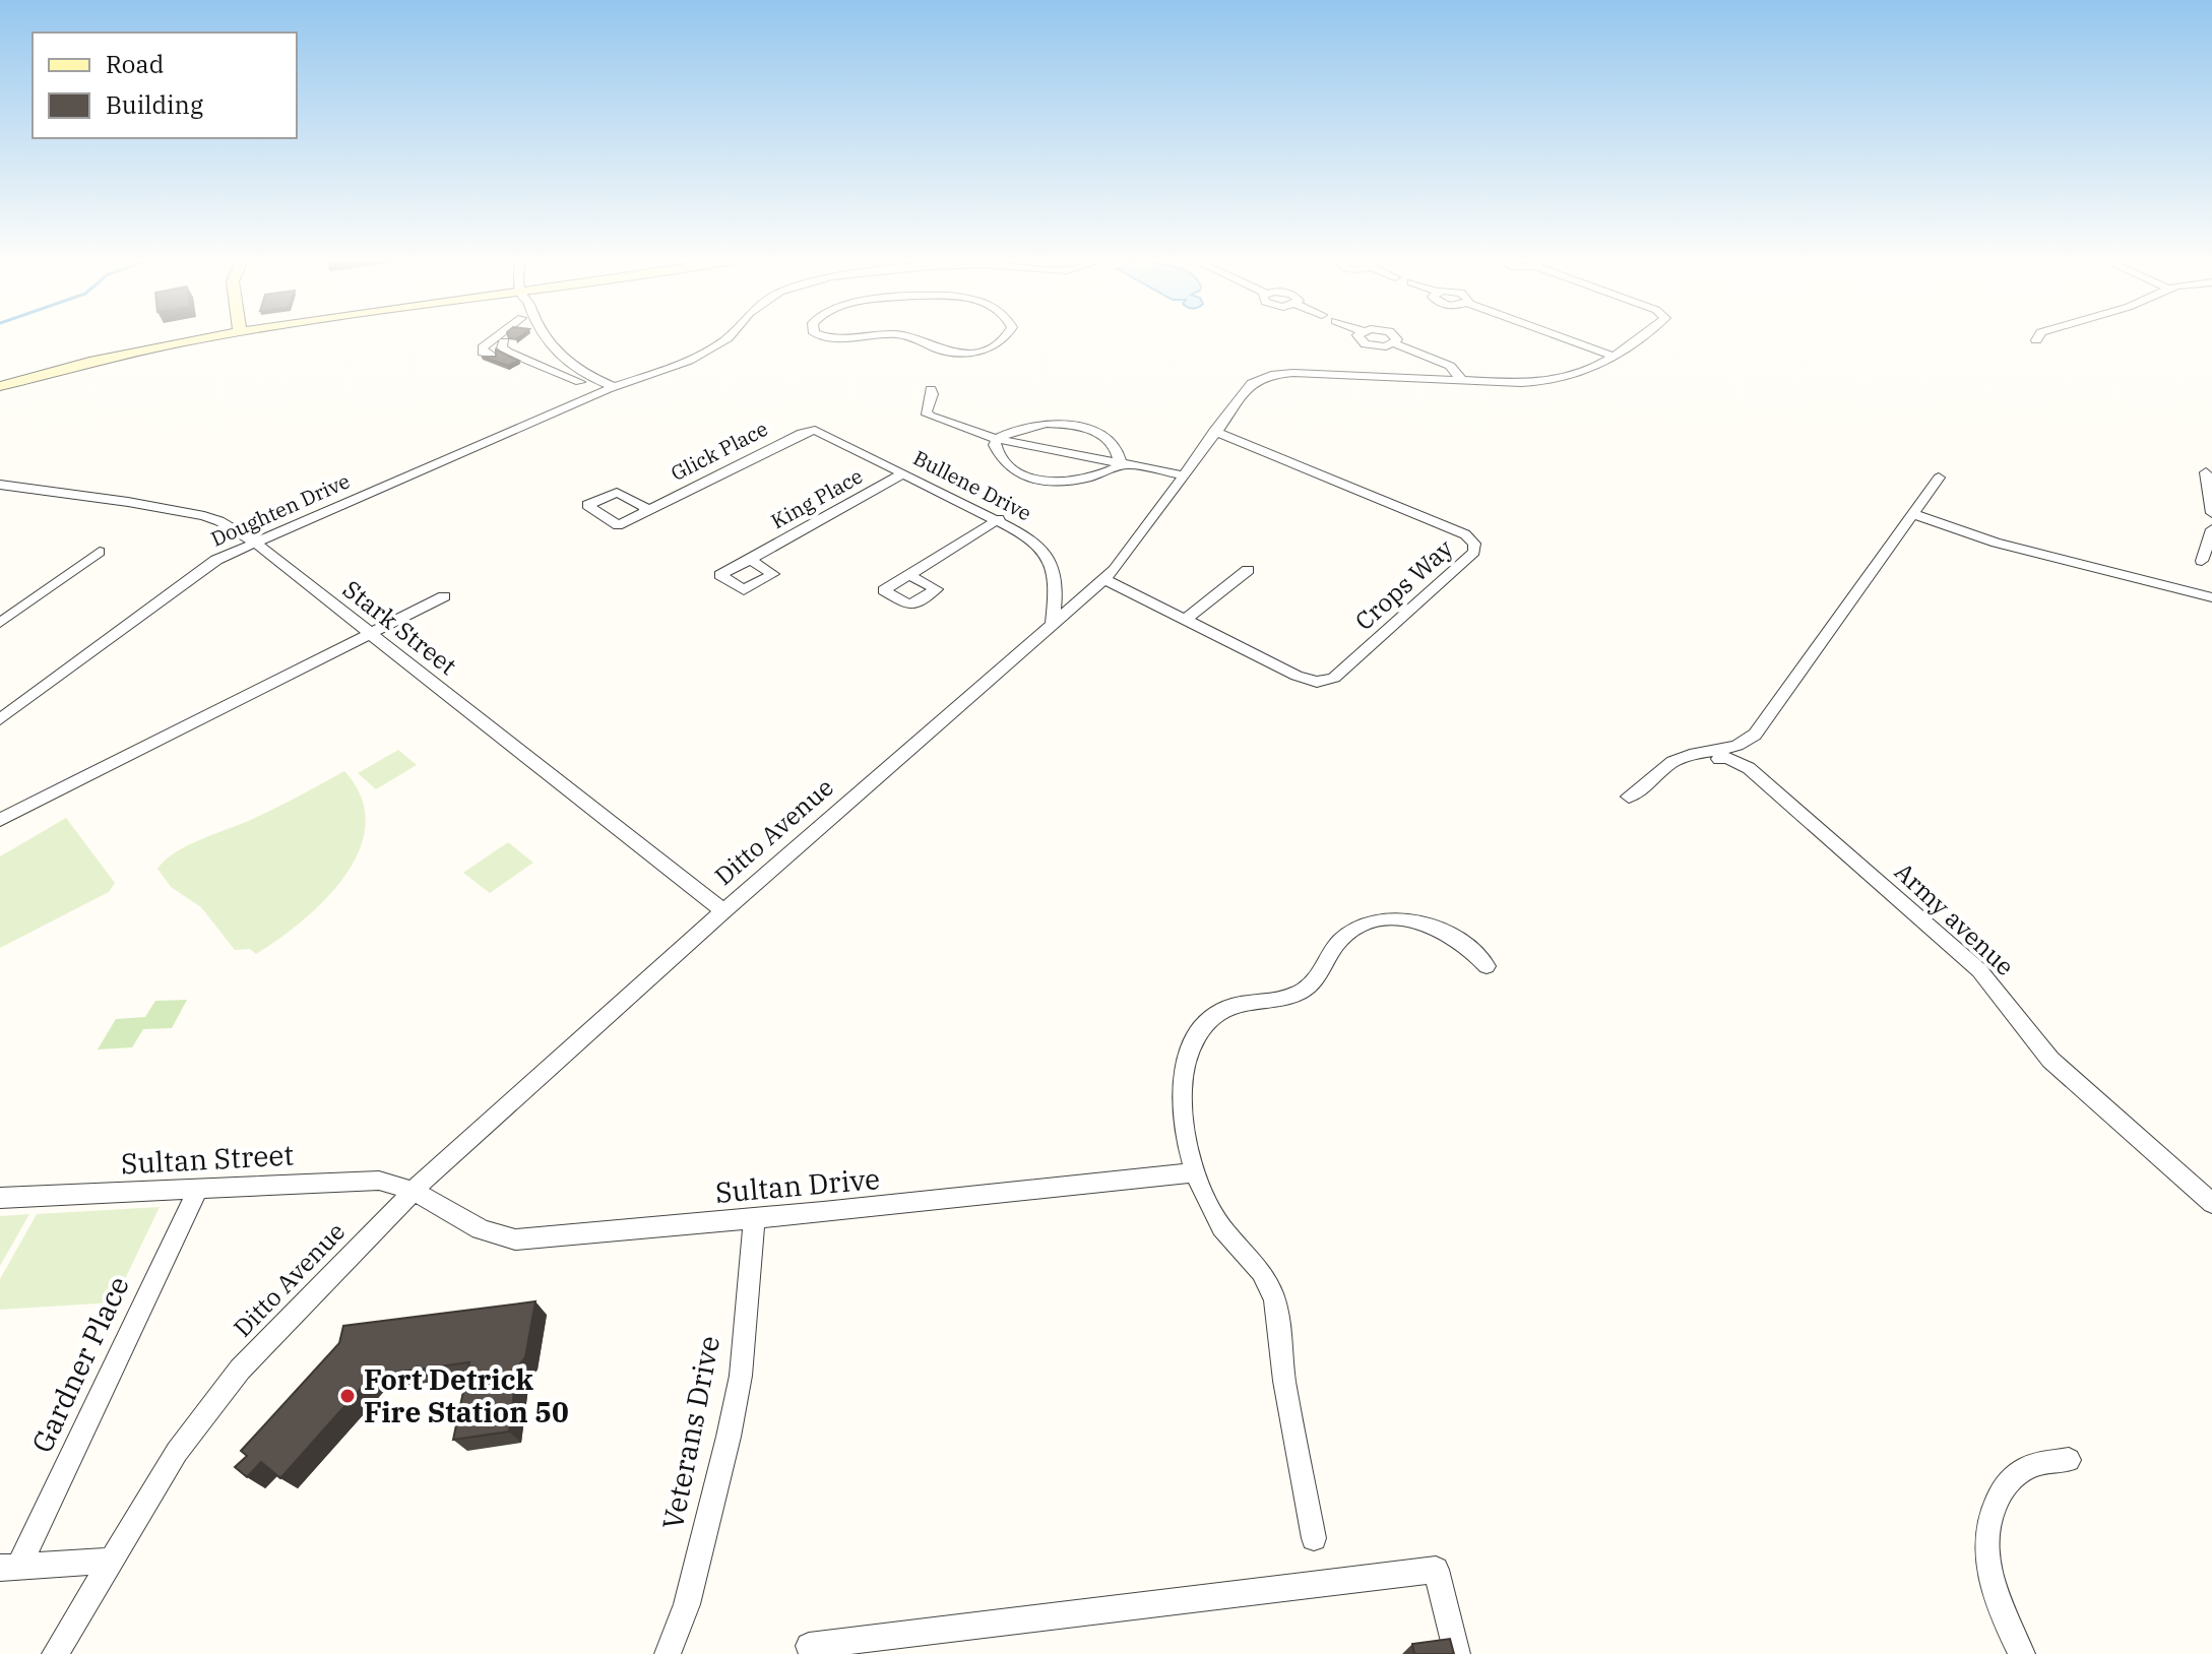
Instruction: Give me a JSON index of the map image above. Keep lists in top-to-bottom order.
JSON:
{
  "streets": {
    "street": [
      "Glick Place",
      "Bullene Drive",
      "King Place",
      "Doughten Drive",
      "Crops Way",
      "Stark Street",
      "Ditto Avenue",
      "Army avenue",
      "Sultan Street",
      "Sultan Drive",
      "Gardner Place",
      "Veterans Drive"
    ]
  },
  "crossings": [
    ["Glick Place", "Bullene Drive"],
    ["Bullene Drive", "King Place"],
    ["Bullene Drive", "Ditto Avenue"],
    ["Doughten Drive", "Stark Street"],
    ["Crops Way", "Ditto Avenue"],
    ["Stark Street", "Ditto Avenue"],
    ["Ditto Avenue", "Sultan Street"],
    ["Ditto Avenue", "Sultan Drive"],
    ["Sultan Street", "Sultan Drive"],
    ["Sultan Street", "Gardner Place"],
    ["Sultan Drive", "Veterans Drive"]
  ],
  "places": ["Fort Detrick Fire Station 50"],
  "legend": ["Road", "Building"]
}
